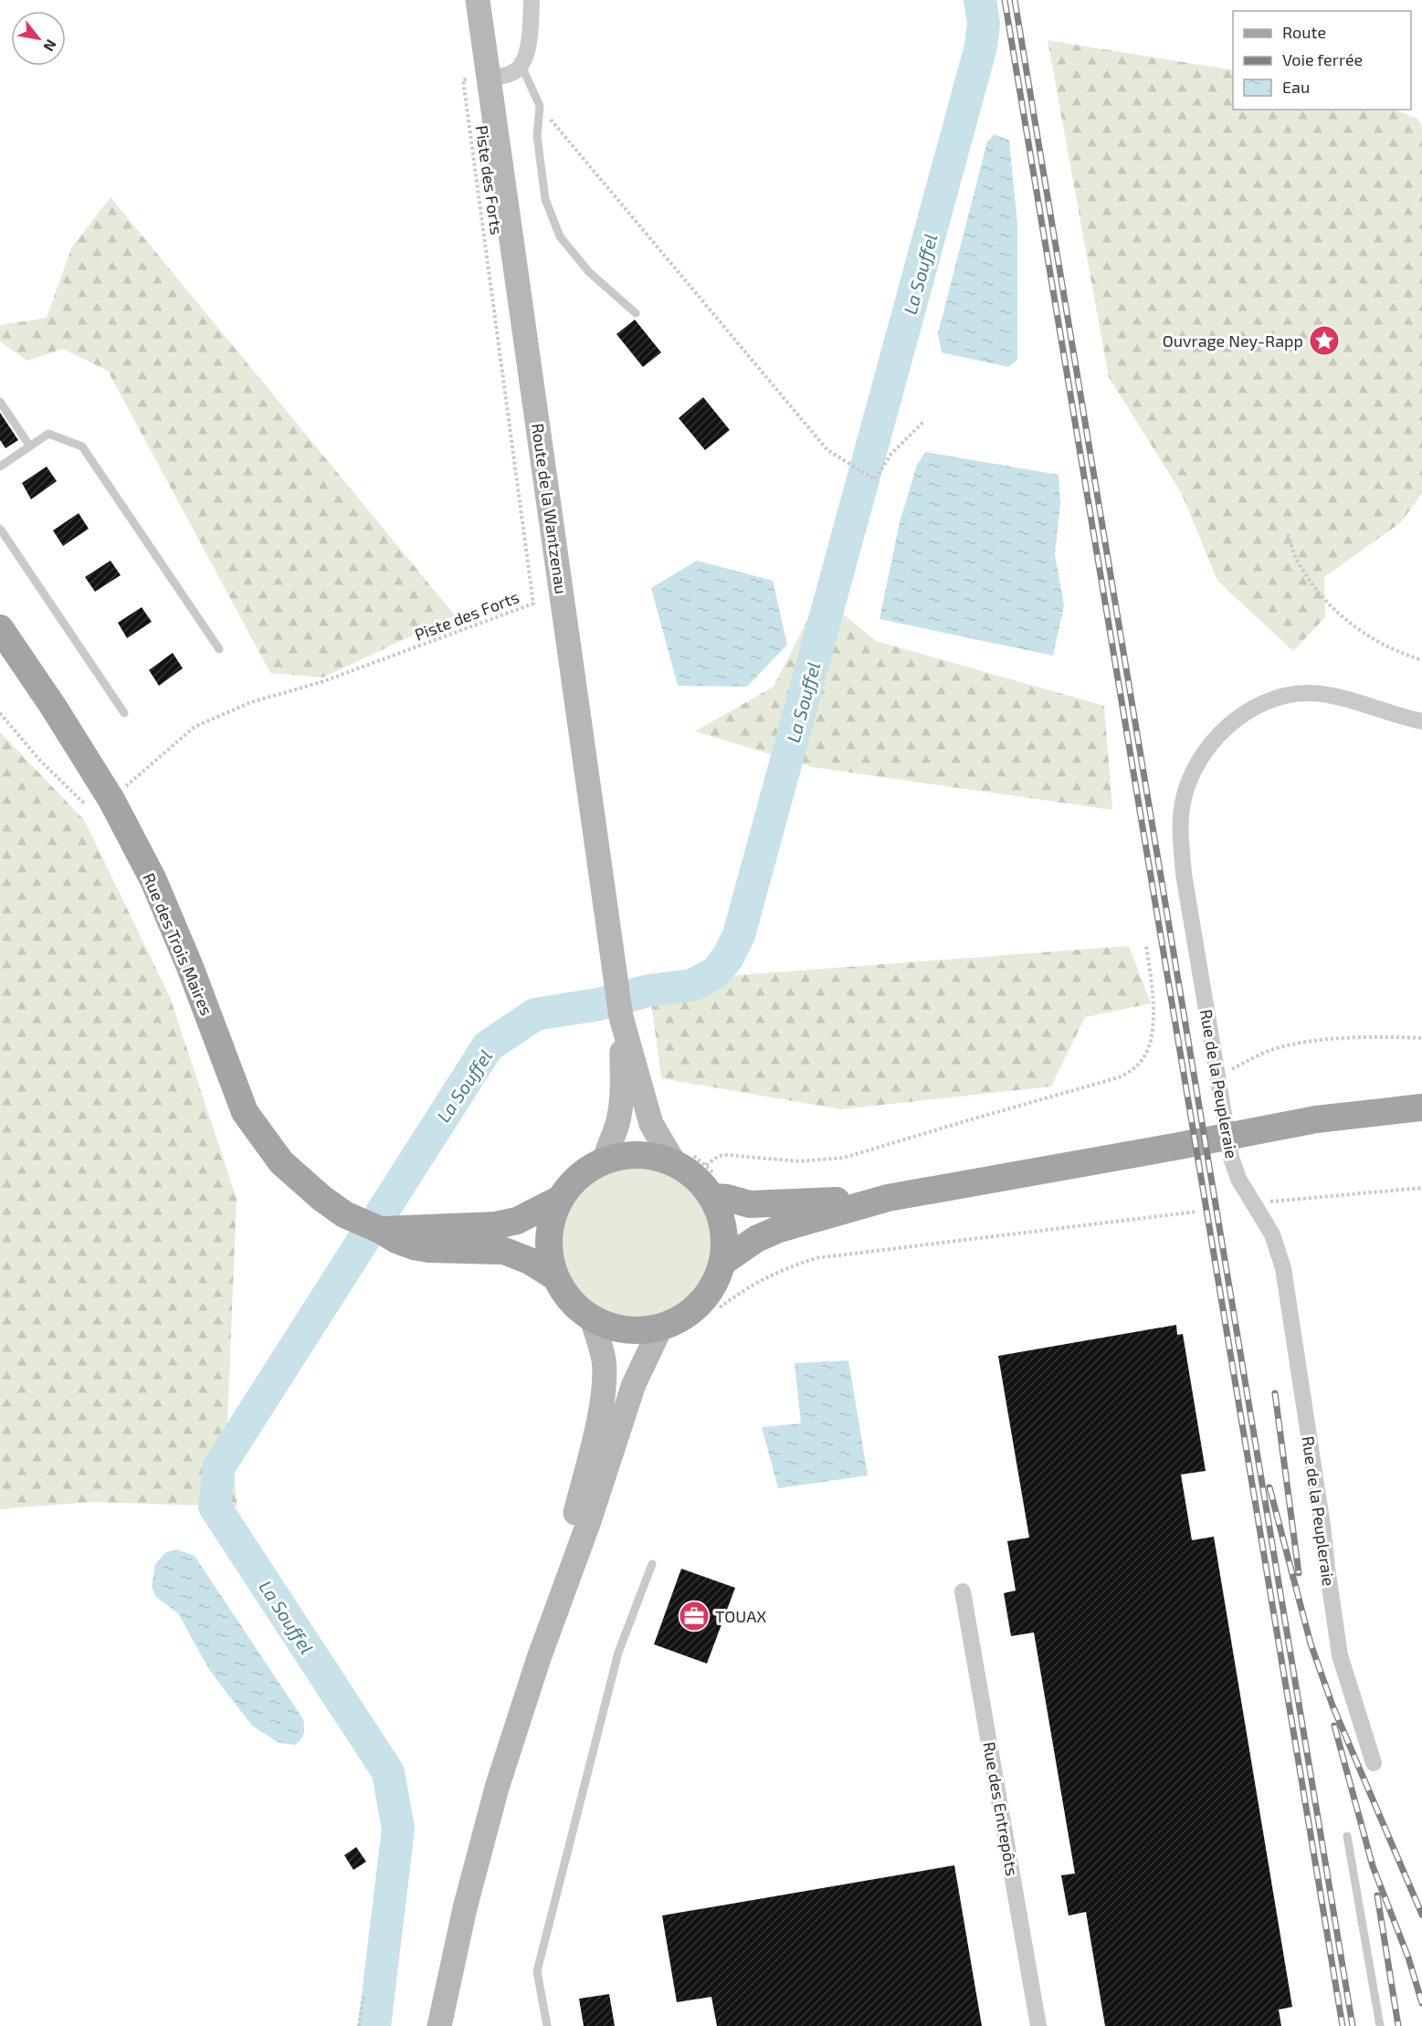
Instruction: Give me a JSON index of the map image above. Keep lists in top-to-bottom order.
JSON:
{
  "streets": {
    "main road": ["Route de la Wantzenau", "Rue des Trois Maires"],
    "street": ["Rue de la Peupleraie", "Rue des Entrepôts"],
    "path": ["Piste des Forts"]
  },
  "crossings": [
    ["Piste des Forts", "Route de la Wantzenau"],
    ["Piste des Forts", "Rue des Trois Maires"],
    ["Route de la Wantzenau", "Rue des Trois Maires"]
  ],
  "water": ["La Souffel"],
  "places": {
    "place": ["Ouvrage Ney-Rapp"],
    "office": ["TOUAX"]
  },
  "legend": ["Route", "Voie ferrée", "Eau"],
  "north": "bottom right"
}
